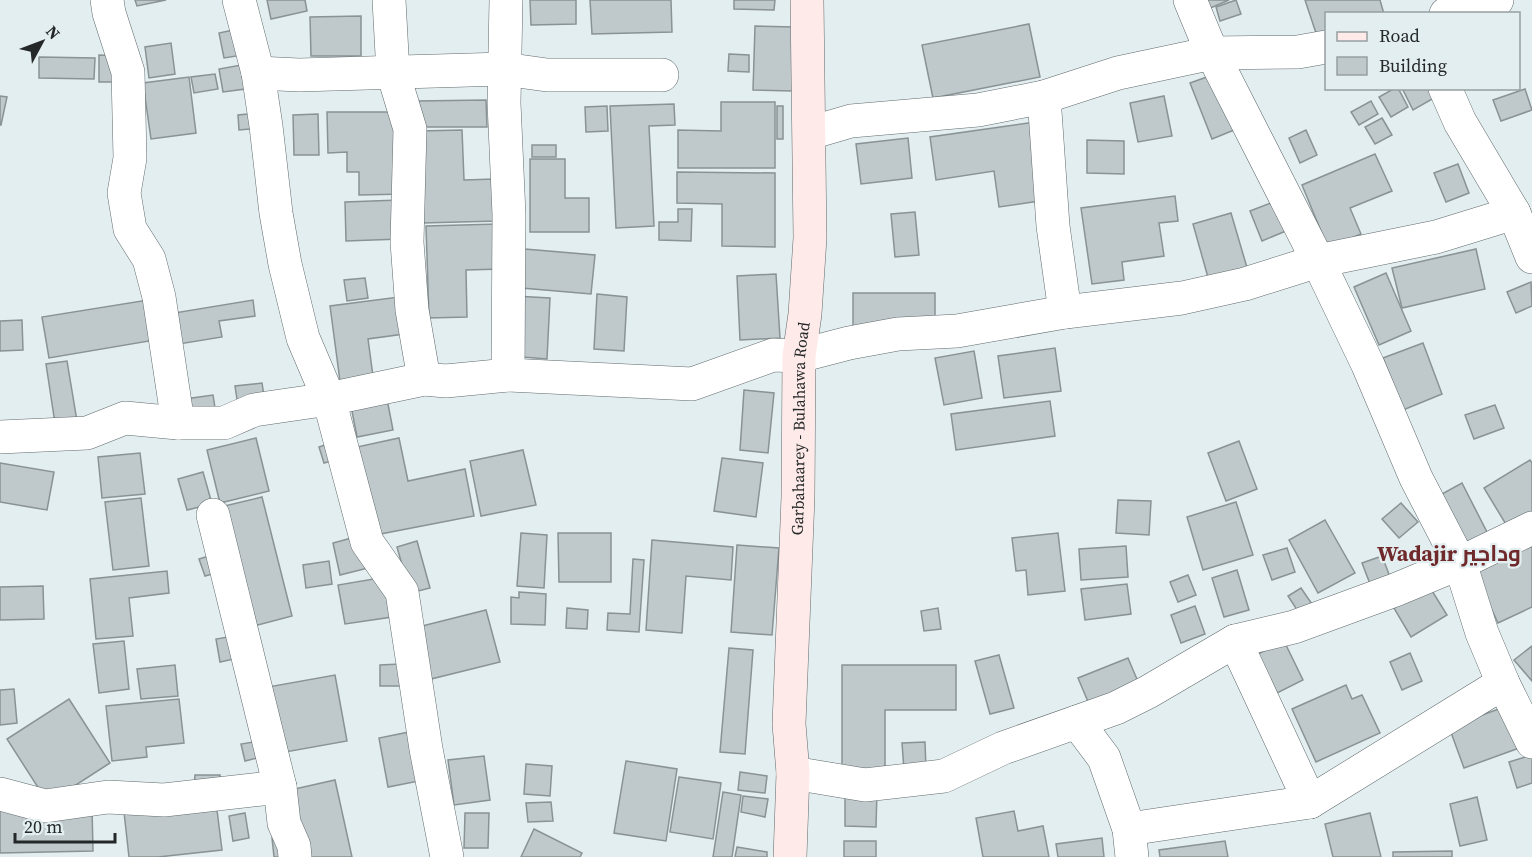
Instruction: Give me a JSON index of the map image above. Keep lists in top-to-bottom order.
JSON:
{
  "streets": {
    "main road": ["Garbahaarey - Bulahawa Road"]
  },
  "districts": ["Wadajir وداجير"],
  "legend": ["Road", "Building"],
  "scale_bar": "20 m",
  "north": "top right"
}
